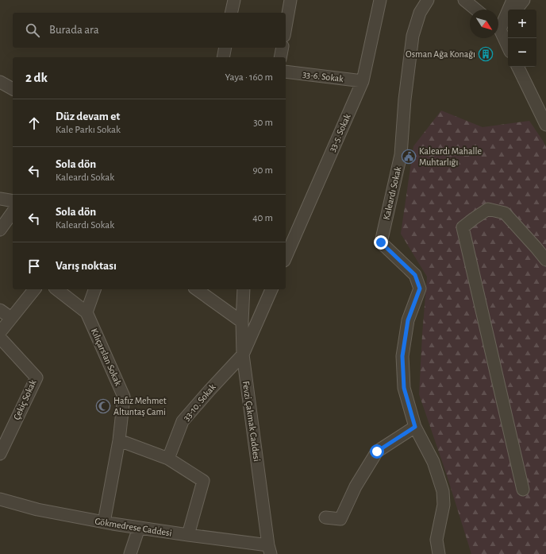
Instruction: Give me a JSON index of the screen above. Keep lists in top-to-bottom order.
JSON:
{
  "streets": {
    "street": [
      "33-6. Sokak",
      "33-5. Sokak",
      "Kaleardı Sokak",
      "Kılıçarslan Sokak",
      "Çekiç Sokak",
      "33-10. Sokak",
      "Fevzi Çakmak Caddesi",
      "Gökmedrese Caddesi"
    ]
  },
  "crossings": [
    ["33-6. Sokak", "33-5. Sokak"],
    ["Kılıçarslan Sokak", "Gökmedrese Caddesi"],
    ["33-10. Sokak", "Fevzi Çakmak Caddesi"],
    ["Fevzi Çakmak Caddesi", "Gökmedrese Caddesi"]
  ],
  "places": {
    "building": ["Osman Ağa Konağı"],
    "public building": ["Kaleardı Mahalle Muhtarlığı"],
    "mosque": ["Hafız Mehmet Altuntaş Cami"]
  },
  "north": "bottom right",
  "page": {
    "map_buttons": ["+", "−"],
    "search": "Burada ara",
    "heading": ["2 dk", "Yaya · 160 m"],
    "list": [
      ["Düz devam et", "Kale Parkı Sokak", "30 m"],
      ["Sola dön", "Kaleardı Sokak", "90 m"],
      ["Sola dön", "Kaleardı Sokak", "40 m"],
      "Varış noktası"
    ]
  }
}
